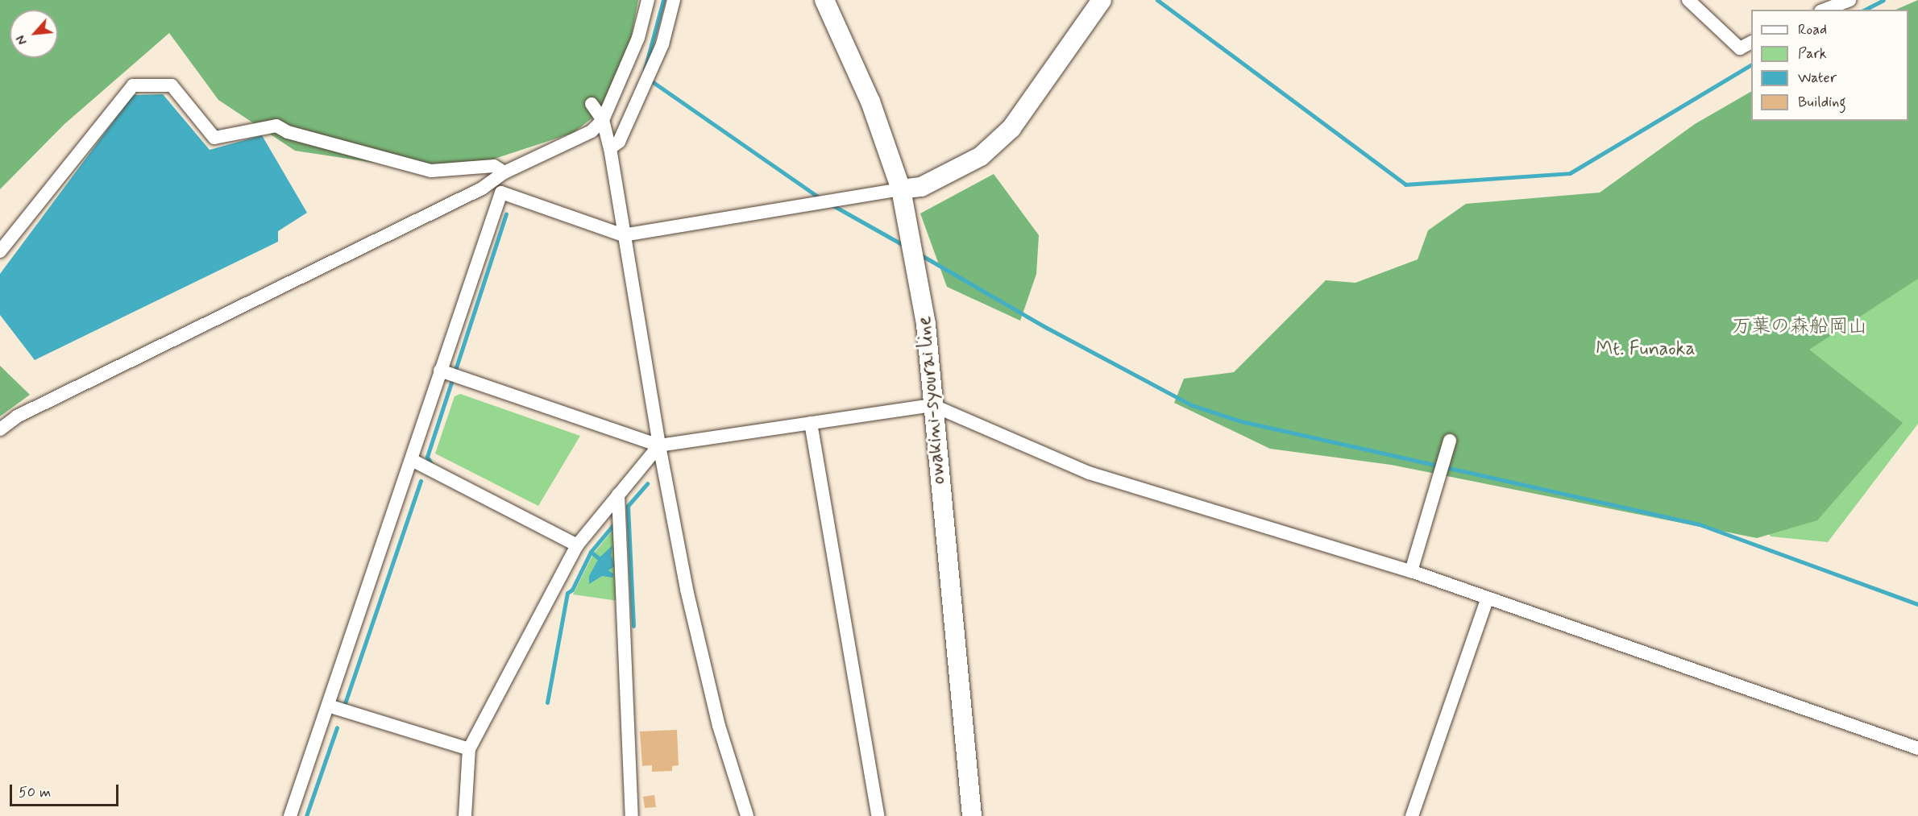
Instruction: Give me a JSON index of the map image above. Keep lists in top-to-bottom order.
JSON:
{
  "streets": {
    "main road": ["owakini-syourai line"]
  },
  "parks": ["万葉の森船岡山", "Mt. Funaoka"],
  "legend": [
    "Road",
    "Park",
    "Water",
    "Building"
  ],
  "scale_bar": "50 m",
  "north": "bottom left"
}
